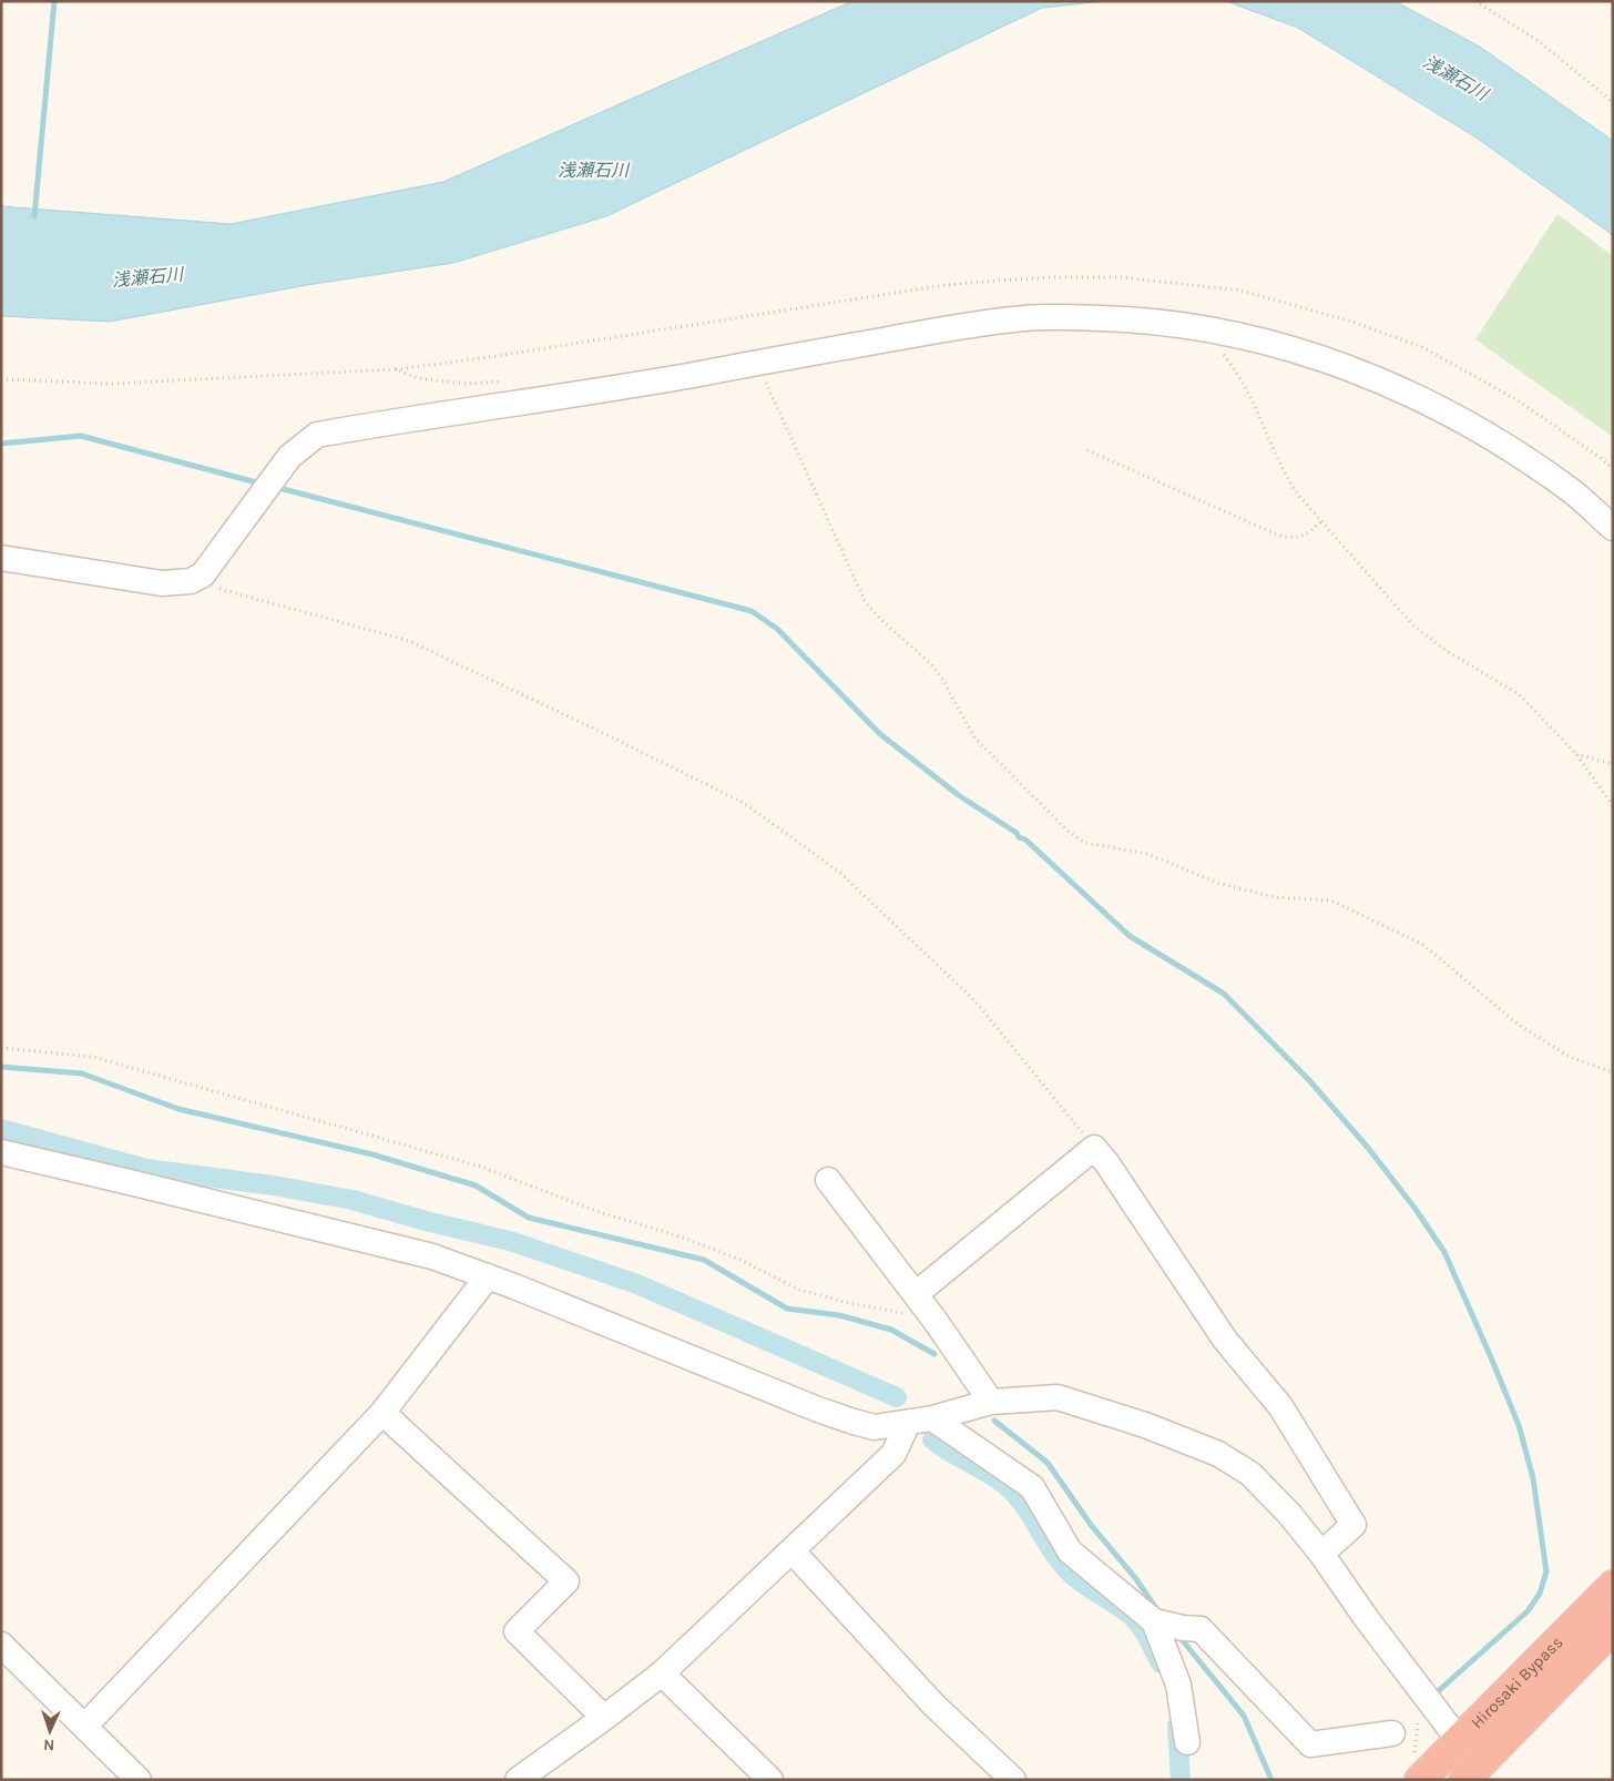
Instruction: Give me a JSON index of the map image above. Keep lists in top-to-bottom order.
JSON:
{
  "streets": {
    "highway": ["Hirosaki Bypass"]
  },
  "water": ["浅瀬石川"],
  "north": "bottom"
}
